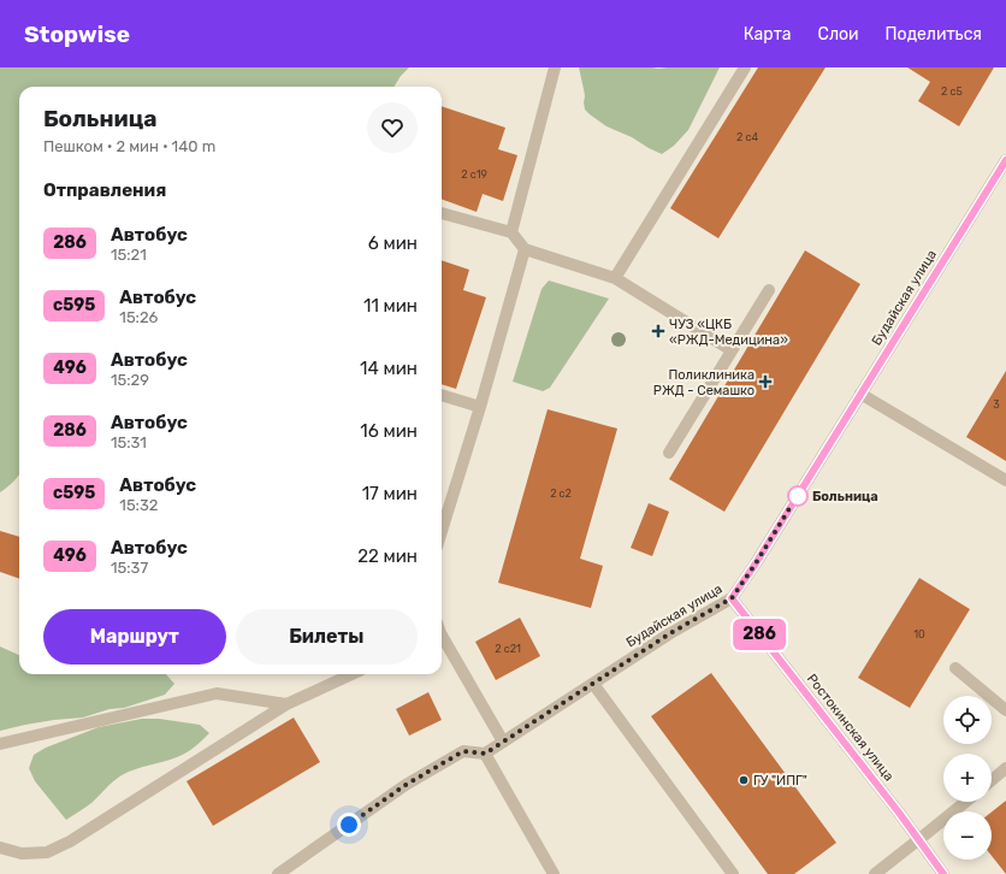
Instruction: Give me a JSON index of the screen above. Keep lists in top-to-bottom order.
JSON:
{
  "streets": {
    "street": ["Будайская улица", "Ростокинская улица"]
  },
  "crossings": [
    ["Будайская улица", "Ростокинская улица"]
  ],
  "places": {
    "health": ["ЧУЗ «ЦКБ «РЖД-Медицина»", "Поликлиника РЖД - Семашко"],
    "other": ["Больница", "ГУ \"ИПГ\""]
  },
  "lines": ["bus line 286"],
  "house_numbers": [
    "2 с5",
    "2 с4",
    "2 с19",
    "3",
    "2 с2",
    "10",
    "2 с21"
  ],
  "page": {
    "header": "Stopwise",
    "nav": ["Карта", "Слои", "Поделиться"],
    "on_map": "286",
    "heading": [
      ["Больница", "Пешком · 2 мин · 140 m"],
      "Отправления"
    ],
    "list": [
      {
        "mark": "286",
        "name": "Автобус",
        "note": "15:21",
        "value": "6 мин"
      },
      {
        "mark": "с595",
        "name": "Автобус",
        "note": "15:26",
        "value": "11 мин"
      },
      {
        "mark": "496",
        "name": "Автобус",
        "note": "15:29",
        "value": "14 мин"
      },
      {
        "mark": "286",
        "name": "Автобус",
        "note": "15:31",
        "value": "16 мин"
      },
      {
        "mark": "с595",
        "name": "Автобус",
        "note": "15:32",
        "value": "17 мин"
      },
      {
        "mark": "496",
        "name": "Автобус",
        "note": "15:37",
        "value": "22 мин"
      }
    ],
    "buttons": ["Маршрут", "Билеты"],
    "map_buttons": ["+", "−"]
  }
}
